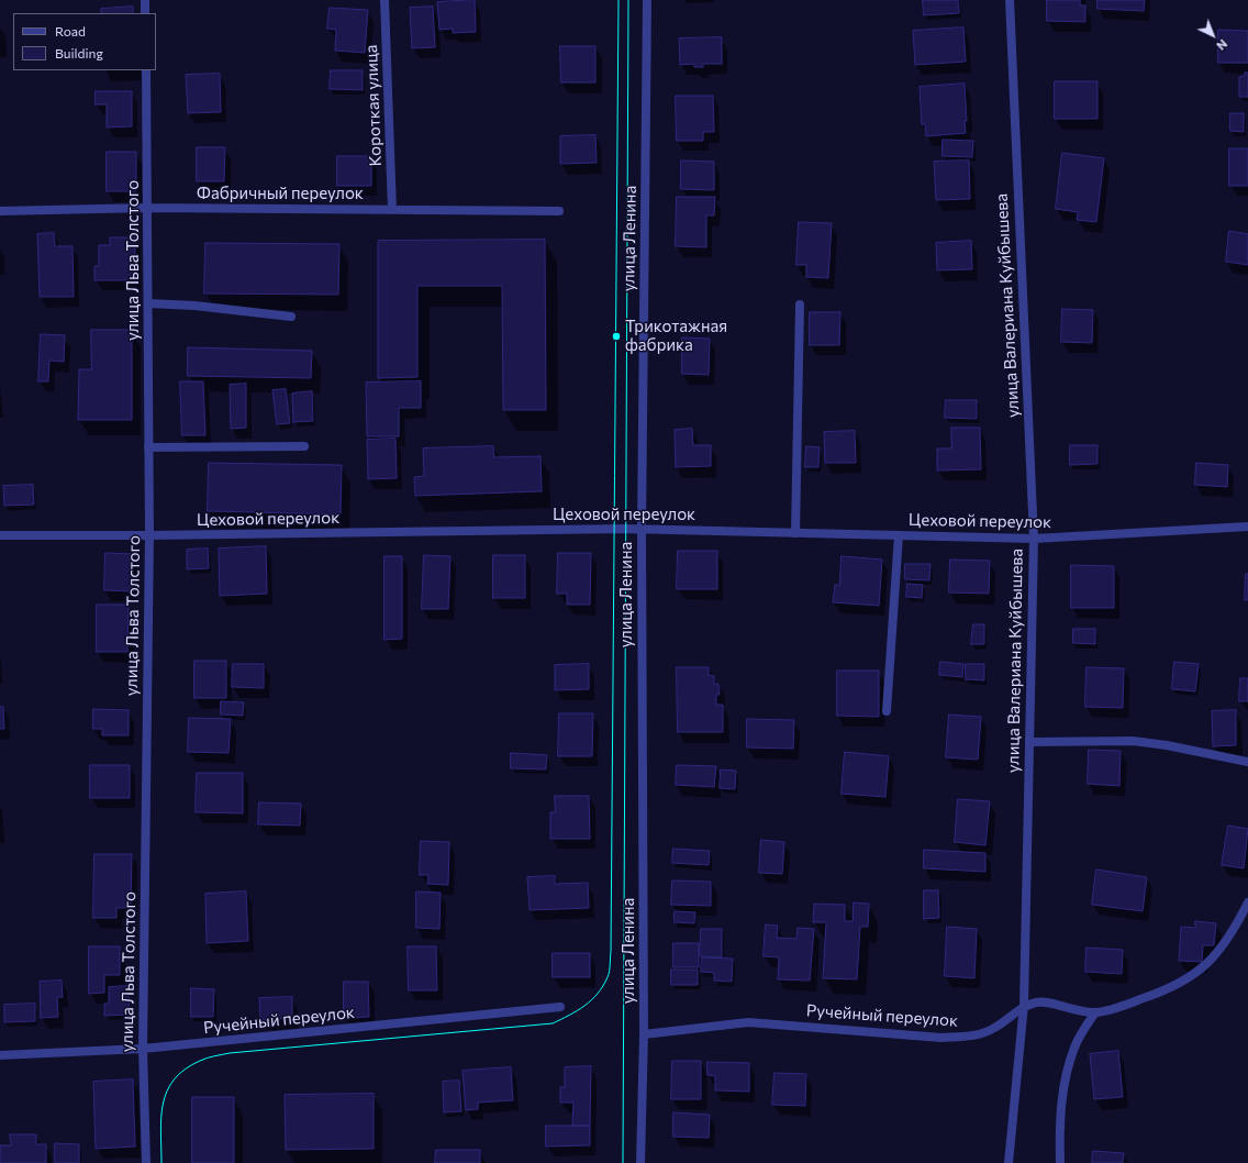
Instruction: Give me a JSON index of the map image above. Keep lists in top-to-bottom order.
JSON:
{
  "streets": {
    "street": [
      "Короткая улица",
      "Фабричный переулок",
      "улица Ленина",
      "улица Льва Толстого",
      "улица Валериана Куйбышева",
      "Цеховой переулок",
      "Ручейный переулок"
    ]
  },
  "crossings": [
    ["Короткая улица", "Фабричный переулок"],
    ["Фабричный переулок", "улица Льва Толстого"],
    ["улица Ленина", "Цеховой переулок"],
    ["улица Ленина", "Ручейный переулок"],
    ["улица Льва Толстого", "Цеховой переулок"],
    ["улица Льва Толстого", "Ручейный переулок"],
    ["улица Валериана Куйбышева", "Цеховой переулок"],
    ["улица Валериана Куйбышева", "Ручейный переулок"]
  ],
  "places": ["Трикотажная фабрика"],
  "legend": ["Road", "Building"],
  "north": "bottom right"
}
